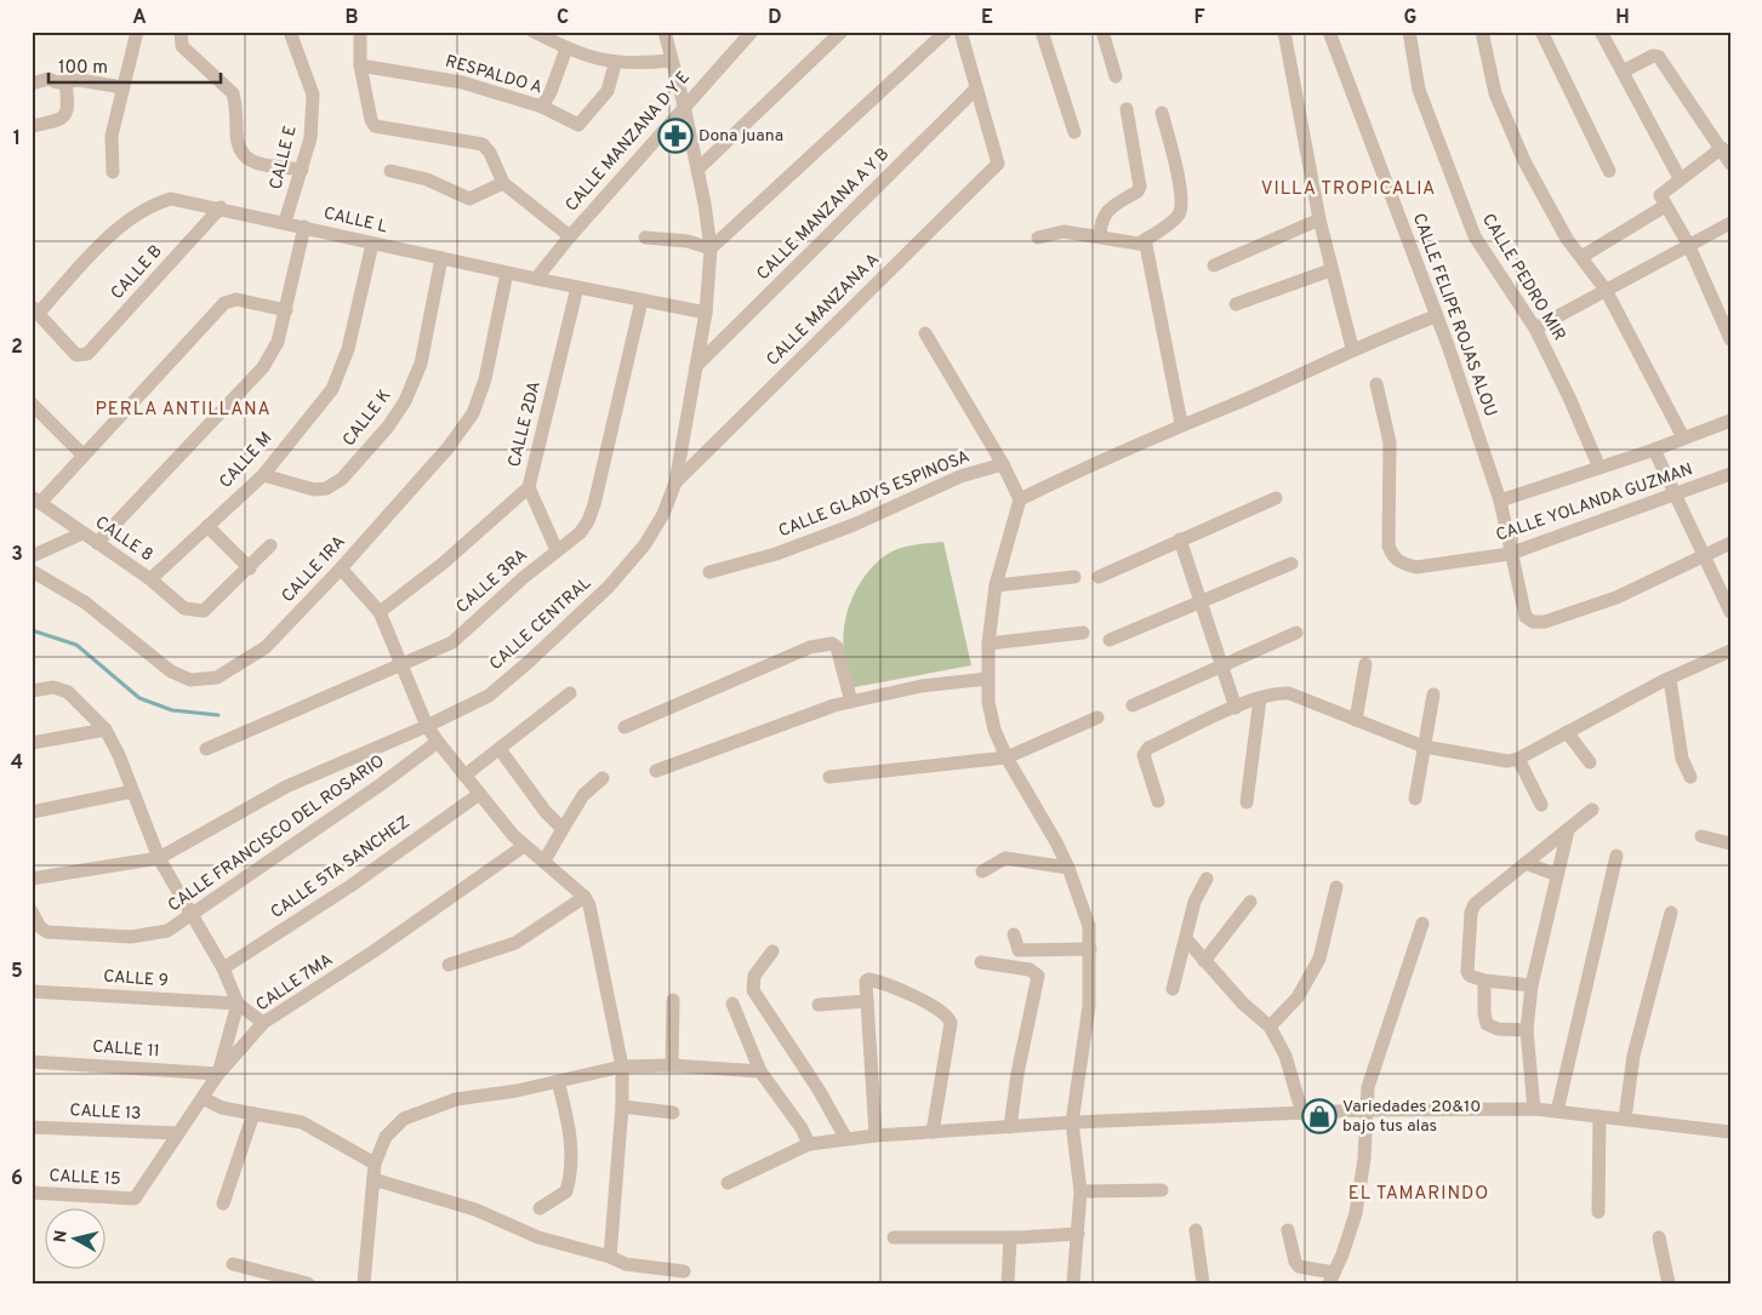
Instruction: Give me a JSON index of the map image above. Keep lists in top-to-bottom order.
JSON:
{
  "streets": {
    "street": [
      "RESPALDO A",
      "CALLE MANZANA D Y E",
      "CALLE E",
      "CALLE MANZANA A Y B",
      "CALLE L",
      "CALLE B",
      "CALLE PEDRO MIR",
      "CALLE MANZANA A",
      "CALLE FELIPE ROJAS ALOU",
      "CALLE K",
      "CALLE 2DA",
      "CALLE M",
      "CALLE GLADYS ESPINOSA",
      "CALLE YOLANDA GUZMAN",
      "CALLE 8",
      "CALLE 1RA",
      "CALLE 3RA",
      "CALLE CENTRAL",
      "CALLE FRANCISCO DEL ROSARIO",
      "CALLE 5TA SANCHEZ",
      "CALLE 9",
      "CALLE 7MA",
      "CALLE 11",
      "CALLE 13",
      "CALLE 15"
    ]
  },
  "crossings": [
    ["CALLE MANZANA D Y E", "CALLE L"],
    ["CALLE MANZANA D Y E", "CALLE CENTRAL"],
    ["CALLE E", "CALLE L"],
    ["CALLE MANZANA A Y B", "CALLE MANZANA A"],
    ["CALLE MANZANA A Y B", "CALLE CENTRAL"],
    ["CALLE L", "CALLE B"],
    ["CALLE L", "CALLE K"],
    ["CALLE L", "CALLE 2DA"],
    ["CALLE L", "CALLE M"],
    ["CALLE L", "CALLE 1RA"],
    ["CALLE L", "CALLE 3RA"],
    ["CALLE L", "CALLE CENTRAL"],
    ["CALLE MANZANA A", "CALLE CENTRAL"],
    ["CALLE FELIPE ROJAS ALOU", "CALLE YOLANDA GUZMAN"],
    ["CALLE K", "CALLE M"],
    ["CALLE M", "CALLE 8"],
    ["CALLE 7MA", "CALLE 11"],
    ["CALLE 7MA", "CALLE 13"],
    ["CALLE 7MA", "CALLE 15"]
  ],
  "districts": ["VILLA TROPICALIA", "PERLA ANTILLANA", "EL TAMARINDO"],
  "places": {
    "pharmacy": ["Dona juana"],
    "shop": ["Variedades 20&10 bajo tus alas"]
  },
  "scale_bar": "100 m",
  "north": "left",
  "grid": {
    "columns": [
      "A",
      "B",
      "C",
      "D",
      "E",
      "F",
      "G",
      "H"
    ],
    "rows": [
      "1",
      "2",
      "3",
      "4",
      "5",
      "6"
    ]
  }
}
